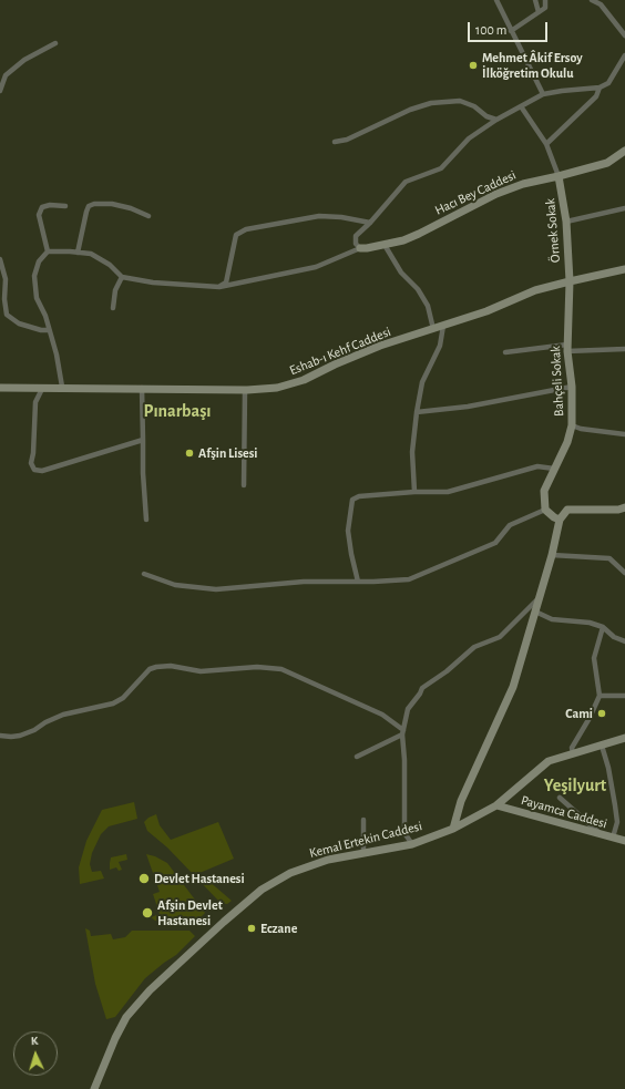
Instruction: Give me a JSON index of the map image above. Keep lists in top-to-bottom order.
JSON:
{
  "streets": {
    "street": [
      "Hacı Bey Caddesi",
      "Örnek Sokak",
      "Eshab-ı Kehf Caddesi",
      "Bahçeli Sokak",
      "Payamca Caddesi",
      "Kemal Ertekin Caddesi"
    ]
  },
  "crossings": [
    ["Hacı Bey Caddesi", "Örnek Sokak"],
    ["Örnek Sokak", "Eshab-ı Kehf Caddesi"],
    ["Örnek Sokak", "Bahçeli Sokak"],
    ["Eshab-ı Kehf Caddesi", "Bahçeli Sokak"],
    ["Payamca Caddesi", "Kemal Ertekin Caddesi"]
  ],
  "districts": ["Pınarbaşı", "Yeşilyurt"],
  "places": [
    "Mehmet Âkif Ersoy İlköğretim Okulu",
    "Afşin Lisesi",
    "Cami",
    "Devlet Hastanesi",
    "Afşin Devlet Hastanesi",
    "Eczane"
  ],
  "scale_bar": "100 m",
  "north": "top"
}
